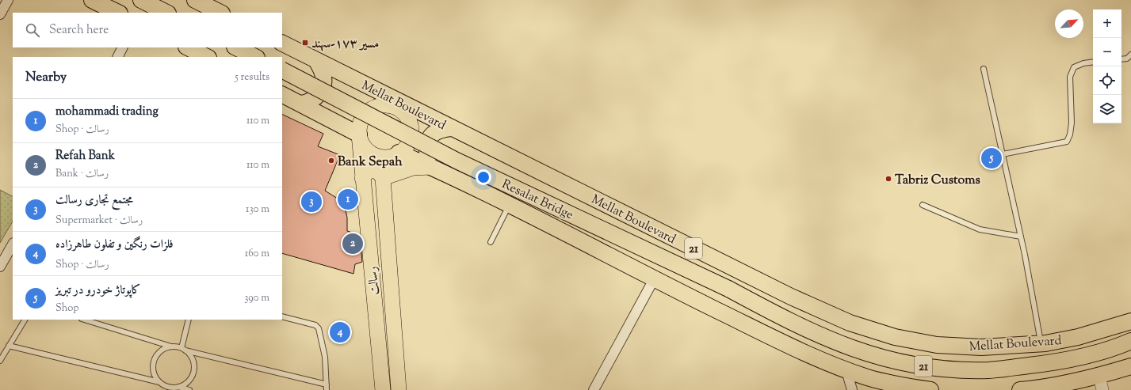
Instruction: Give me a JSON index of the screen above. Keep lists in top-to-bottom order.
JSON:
{
  "streets": {
    "highway": ["Mellat Boulevard", "Resalat Bridge", "21"],
    "main road": ["رسالت"]
  },
  "crossings": [
    ["Mellat Boulevard", "Resalat Bridge"],
    ["Mellat Boulevard", "رسالت"]
  ],
  "places": {
    "transit": ["مسیر ۱۷۳-سهند"],
    "other": ["Bank Sepah", "Tabriz Customs"]
  },
  "north": "top right",
  "page": {
    "map_buttons": ["+", "−"],
    "search": "Search here",
    "heading": ["Nearby", "5 results"],
    "list": [
      {
        "mark": "1",
        "name": "mohammadi trading",
        "note": "Shop · رسالت",
        "value": "110 m"
      },
      {
        "mark": "2",
        "name": "Refah Bank",
        "note": "Bank · رسالت",
        "value": "110 m"
      },
      {
        "mark": "3",
        "name": "مجتمع تجاری رسالت",
        "note": "Supermarket · رسالت",
        "value": "130 m"
      },
      {
        "mark": "4",
        "name": "فلزات رنگین و تفلون طاهرزاده",
        "note": "Shop · رسالت",
        "value": "160 m"
      },
      {
        "mark": "5",
        "name": "کاپوتاژ خودرو در تبریز",
        "note": "Shop",
        "value": "390 m"
      }
    ],
    "pins": [
      "5",
      "1",
      "3",
      "2",
      "4"
    ]
  }
}
